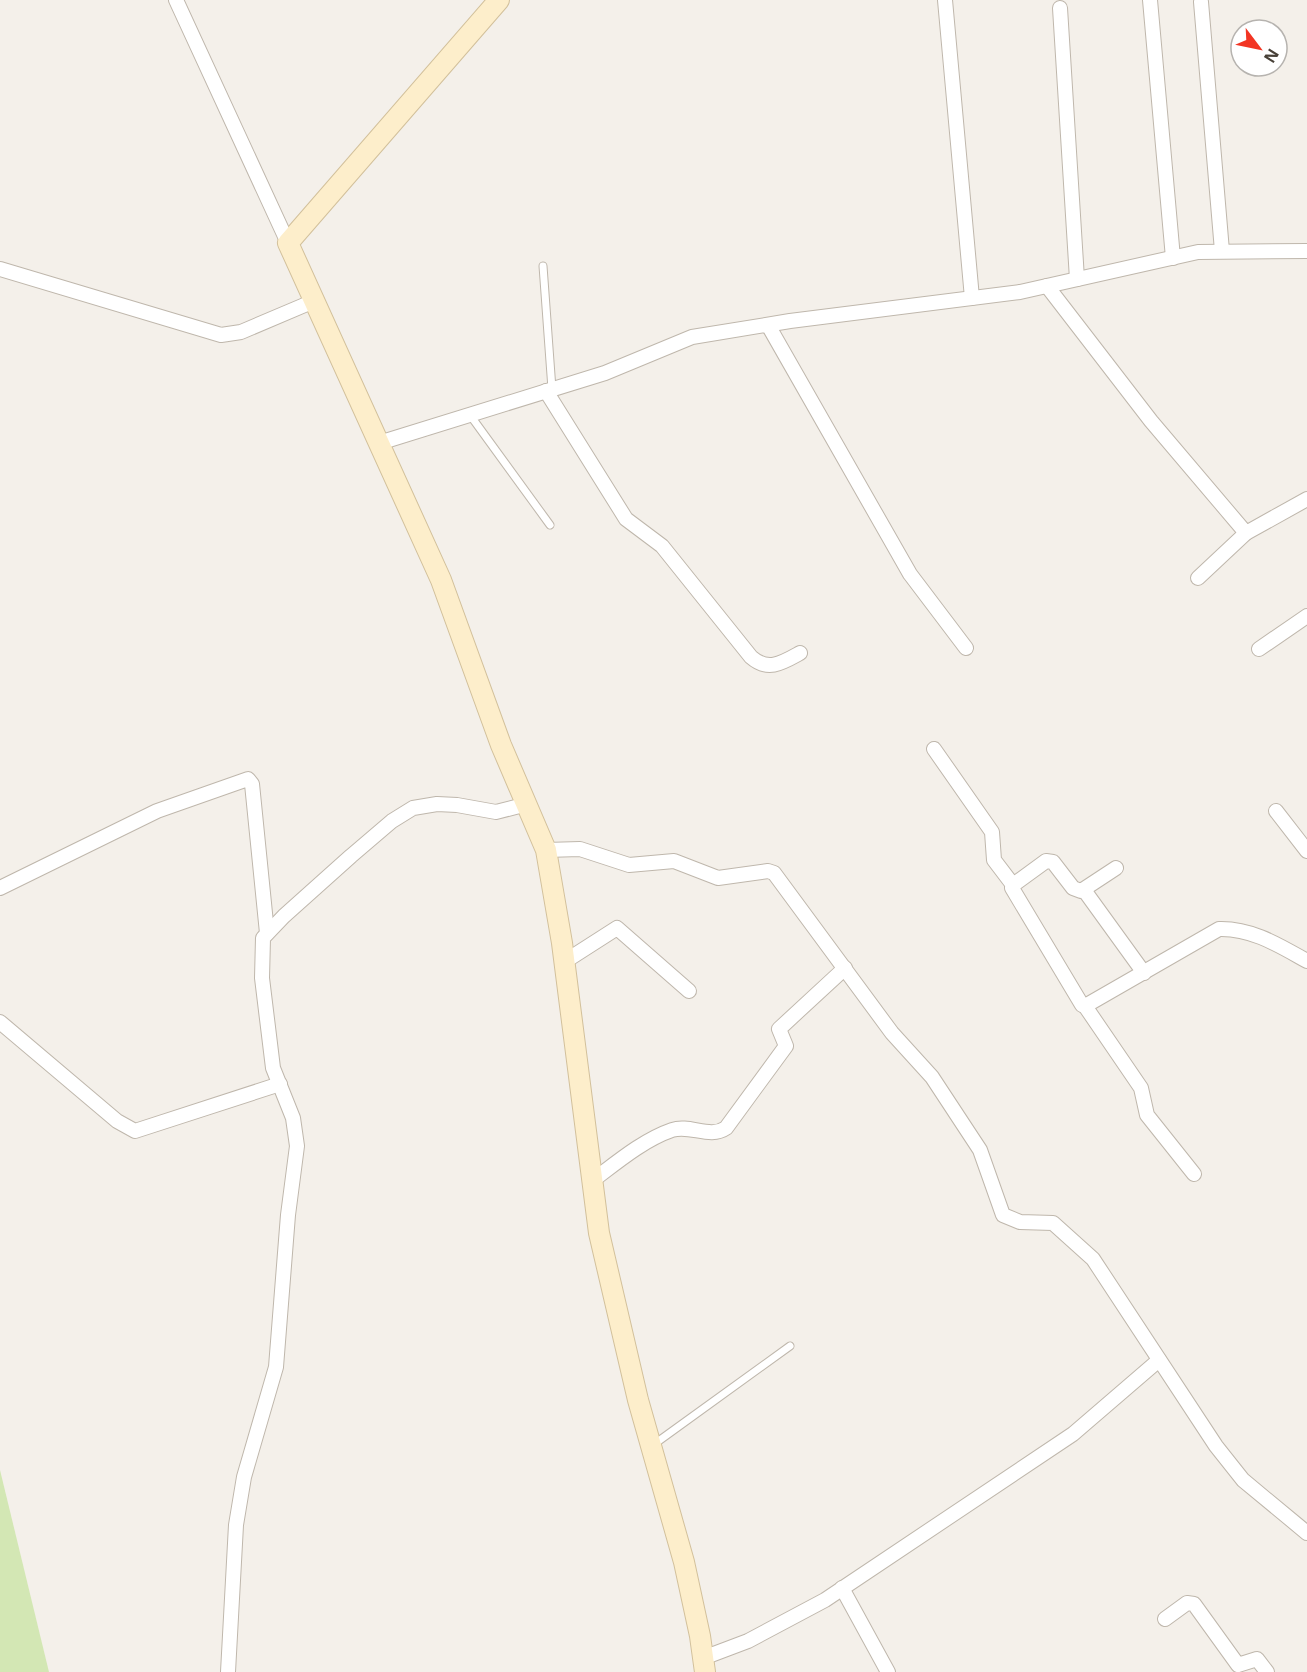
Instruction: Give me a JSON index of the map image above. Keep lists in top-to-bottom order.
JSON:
{
  "north": "bottom right"
}
